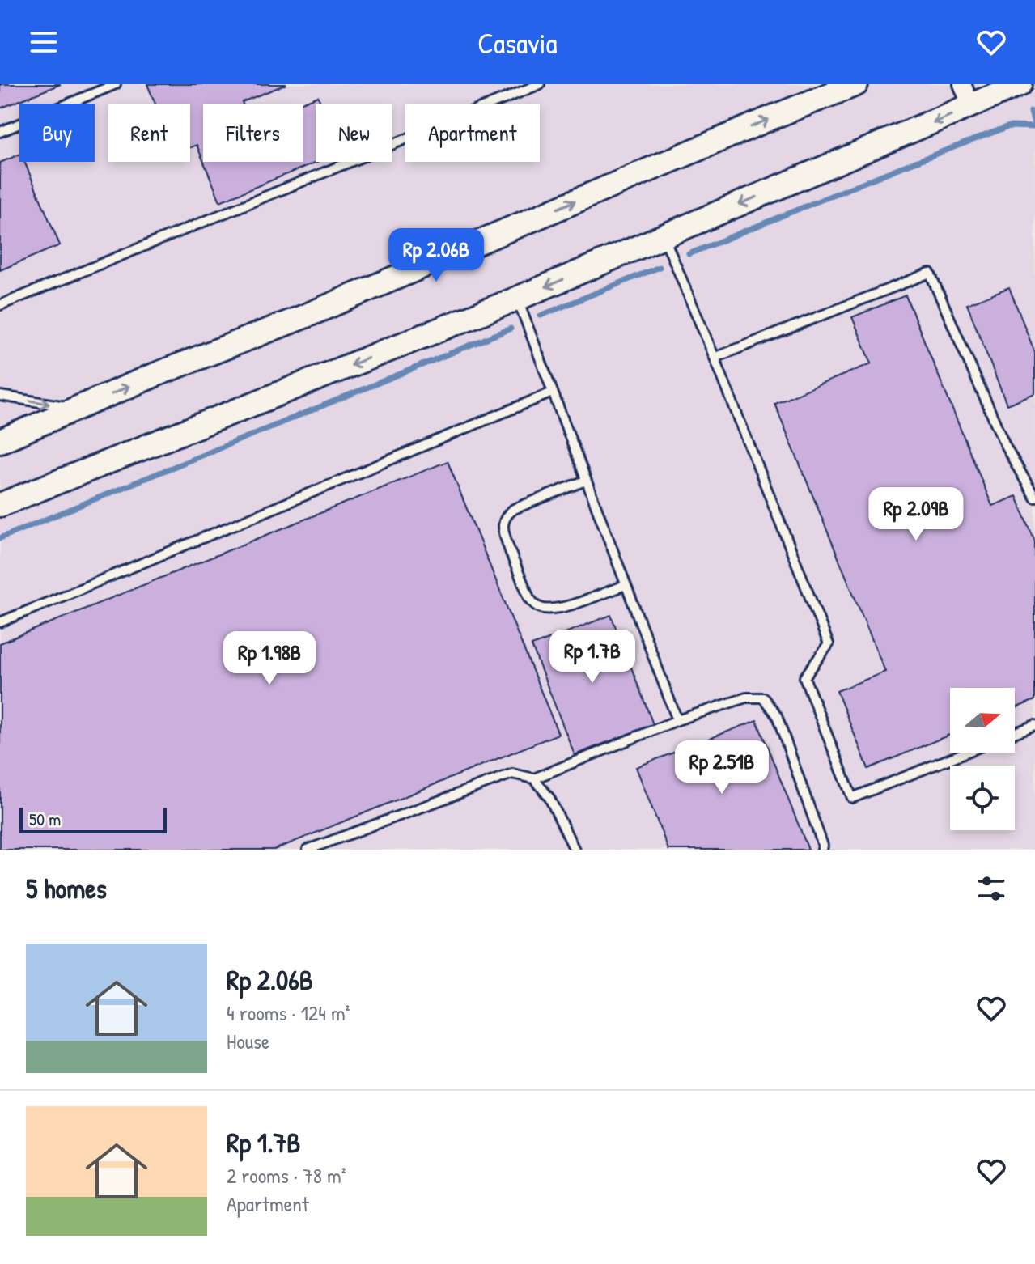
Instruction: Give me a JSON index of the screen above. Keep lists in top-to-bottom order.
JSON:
{
  "scale_bar": "50 m",
  "north": "right",
  "page": {
    "header": "Casavia",
    "chip": [
      "Buy",
      "Rent",
      "Filters",
      "New",
      "Apartment"
    ],
    "price": [
      "Rp 2.06B",
      "Rp 2.09B",
      "Rp 1.7B",
      "Rp 1.98B",
      "Rp 2.51B"
    ],
    "scale": "50 m",
    "heading": "5 homes",
    "list": [
      {
        "name": "Rp 2.06B",
        "note": "4 rooms · 124 m² · House"
      },
      {
        "name": "Rp 1.7B",
        "note": "2 rooms · 78 m² · Apartment"
      }
    ]
  }
}
